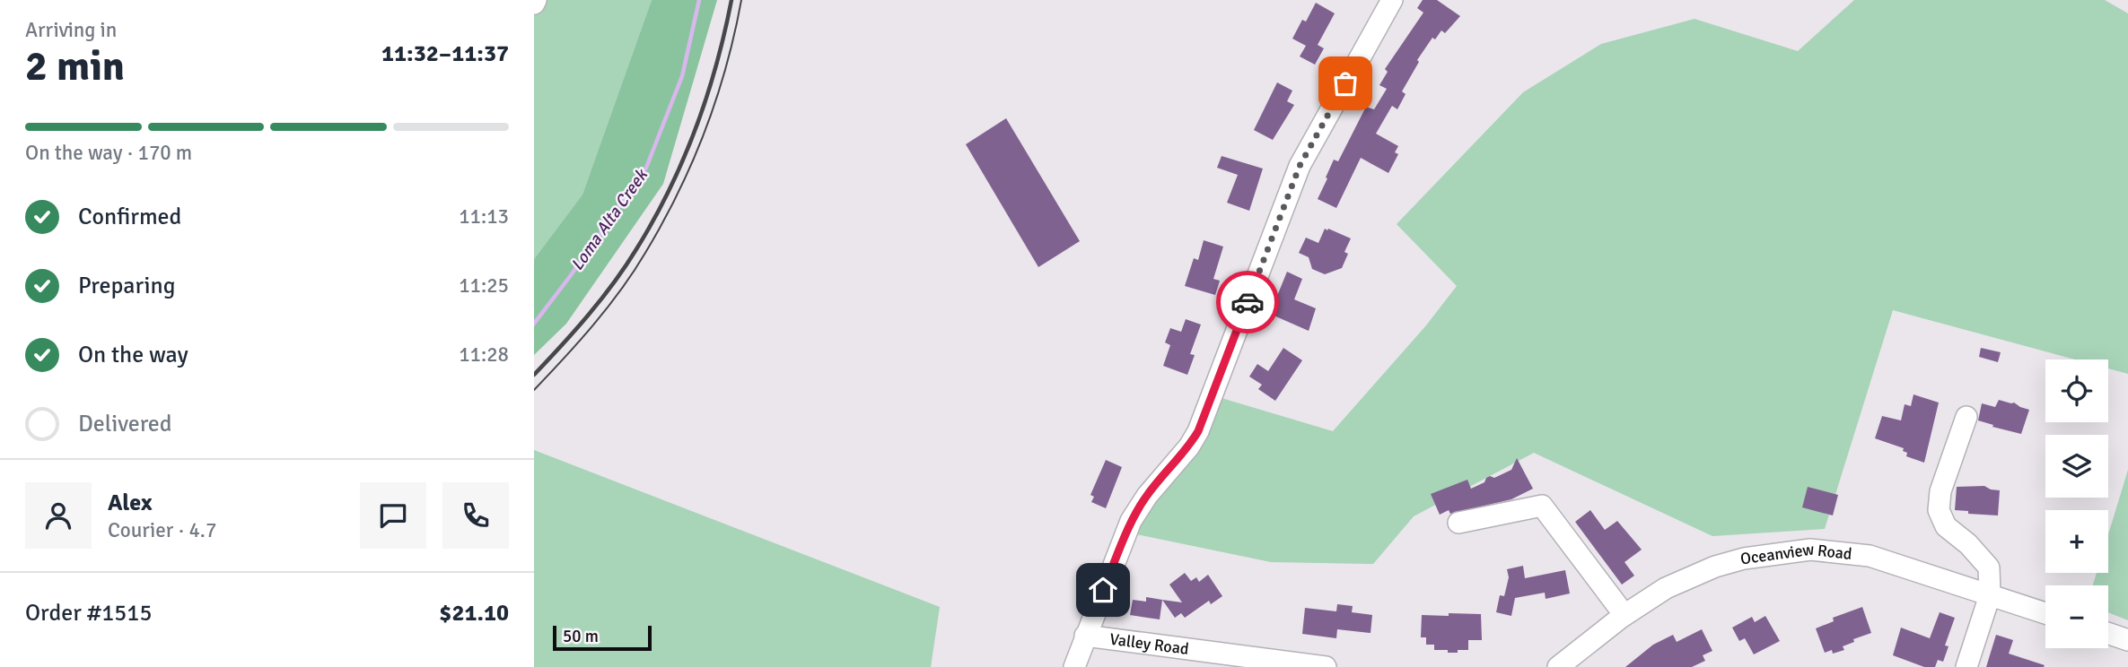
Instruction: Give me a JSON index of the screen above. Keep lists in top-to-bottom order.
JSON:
{
  "streets": {
    "street": ["Oceanview Road", "Valley Road"]
  },
  "water": ["Loma Alta Creek"],
  "scale_bar": "50 m",
  "page": {
    "heading": ["2 min", "Arriving in", "11:32–11:37"],
    "panel": [
      "Alex",
      "Courier · 4.7",
      "Order #1515",
      "$21.10"
    ],
    "bar": "On the way · 170 m",
    "list": [
      ["Confirmed", "11:13"],
      ["Preparing", "11:25"],
      ["On the way", "11:28"],
      "Delivered"
    ],
    "map_buttons": ["+", "−"],
    "scale": "50 m"
  }
}
